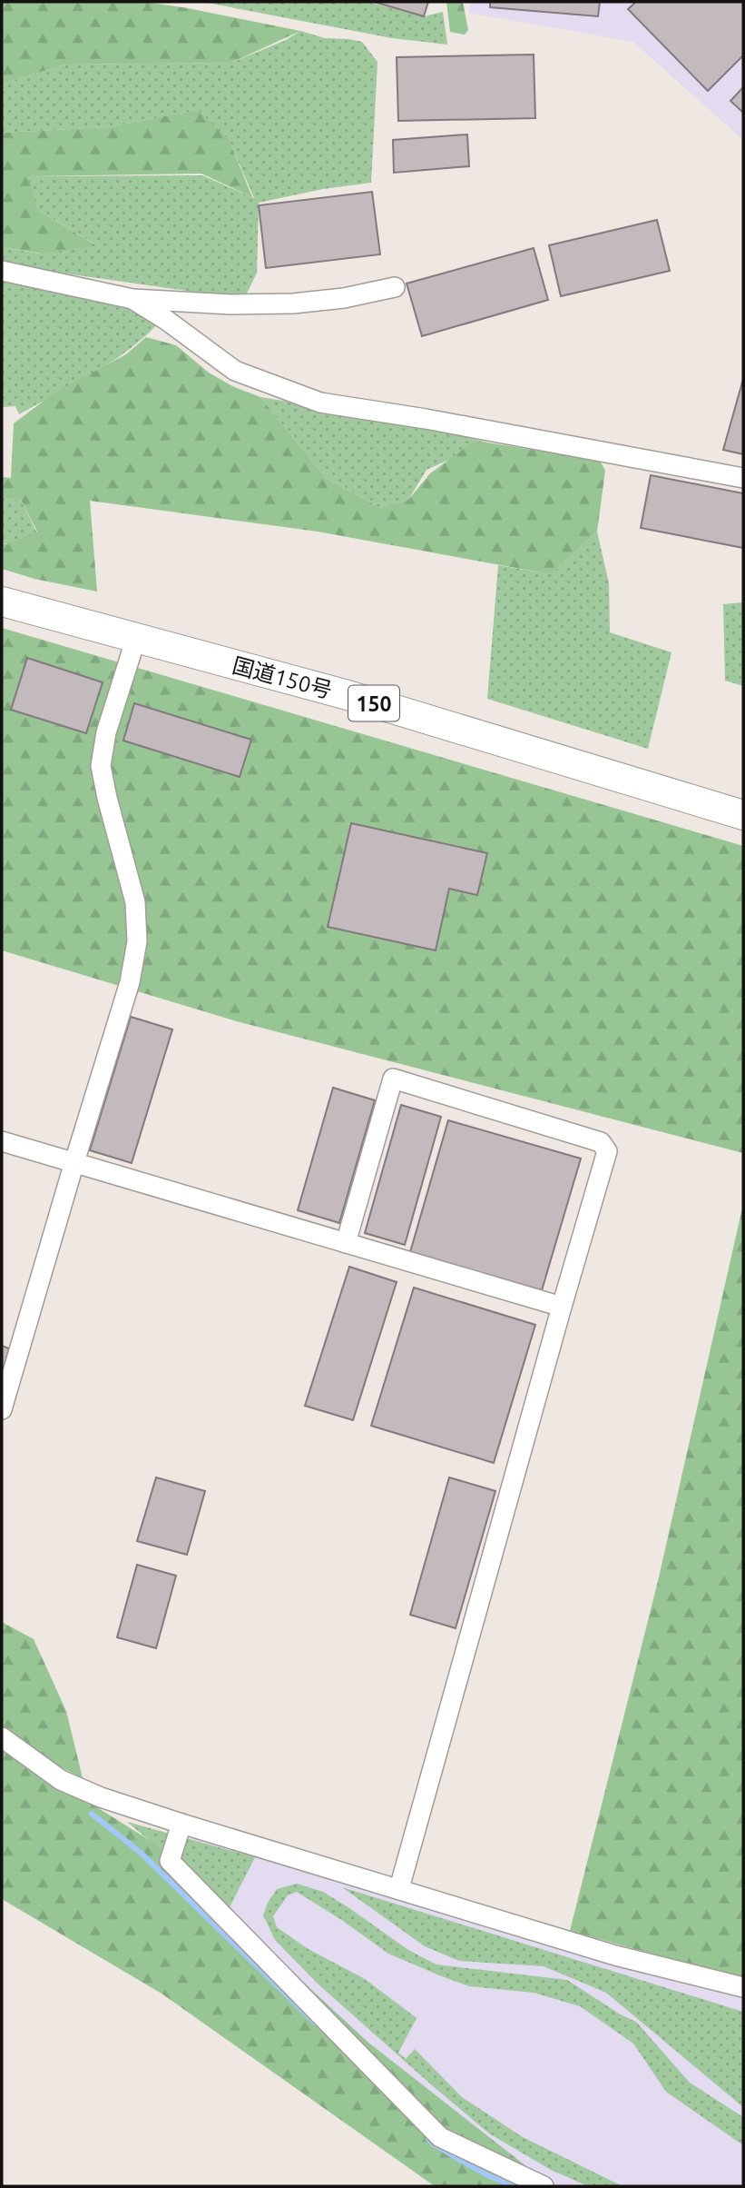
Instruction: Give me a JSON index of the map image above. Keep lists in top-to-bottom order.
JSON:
{
  "streets": {
    "highway": ["国道150号", "150"]
  }
}
